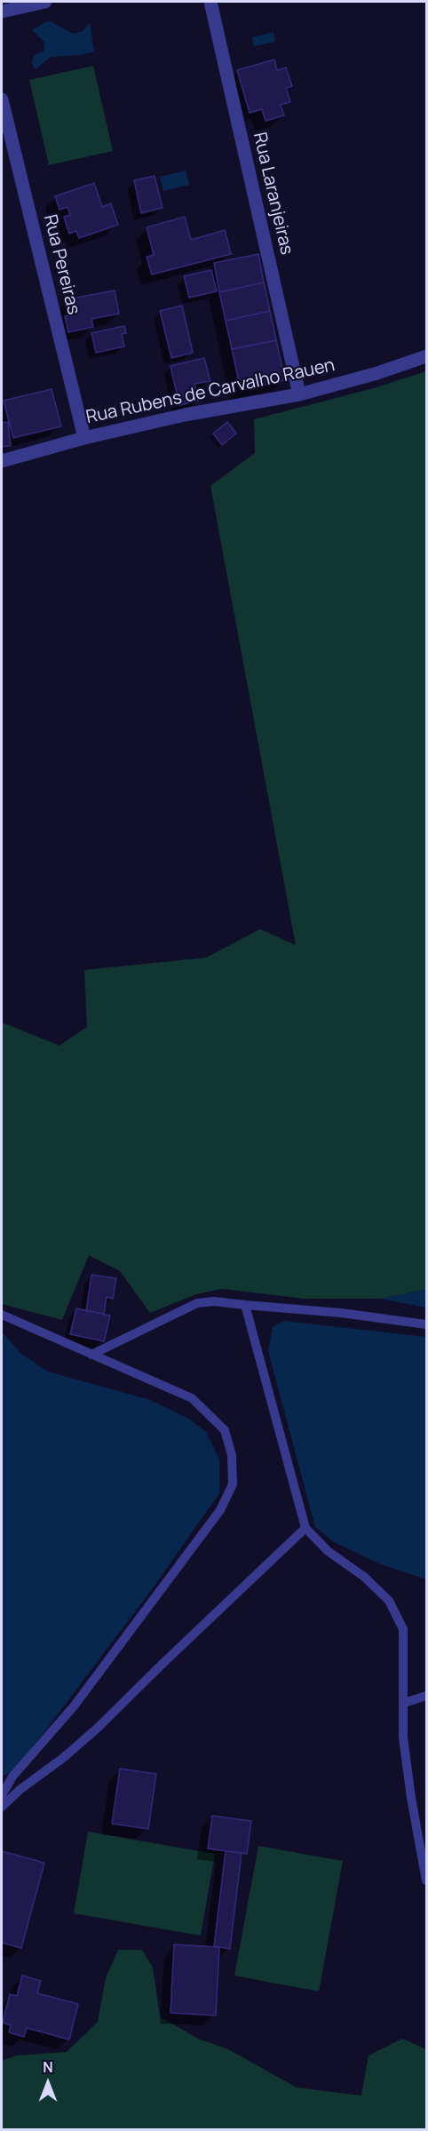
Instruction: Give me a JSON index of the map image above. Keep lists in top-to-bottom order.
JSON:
{
  "streets": {
    "street": ["Rua Laranjeiras", "Rua Pereiras", "Rua Rubens de Carvalho Rauen"]
  },
  "crossings": [
    ["Rua Laranjeiras", "Rua Rubens de Carvalho Rauen"],
    ["Rua Pereiras", "Rua Rubens de Carvalho Rauen"]
  ],
  "north": "top"
}
